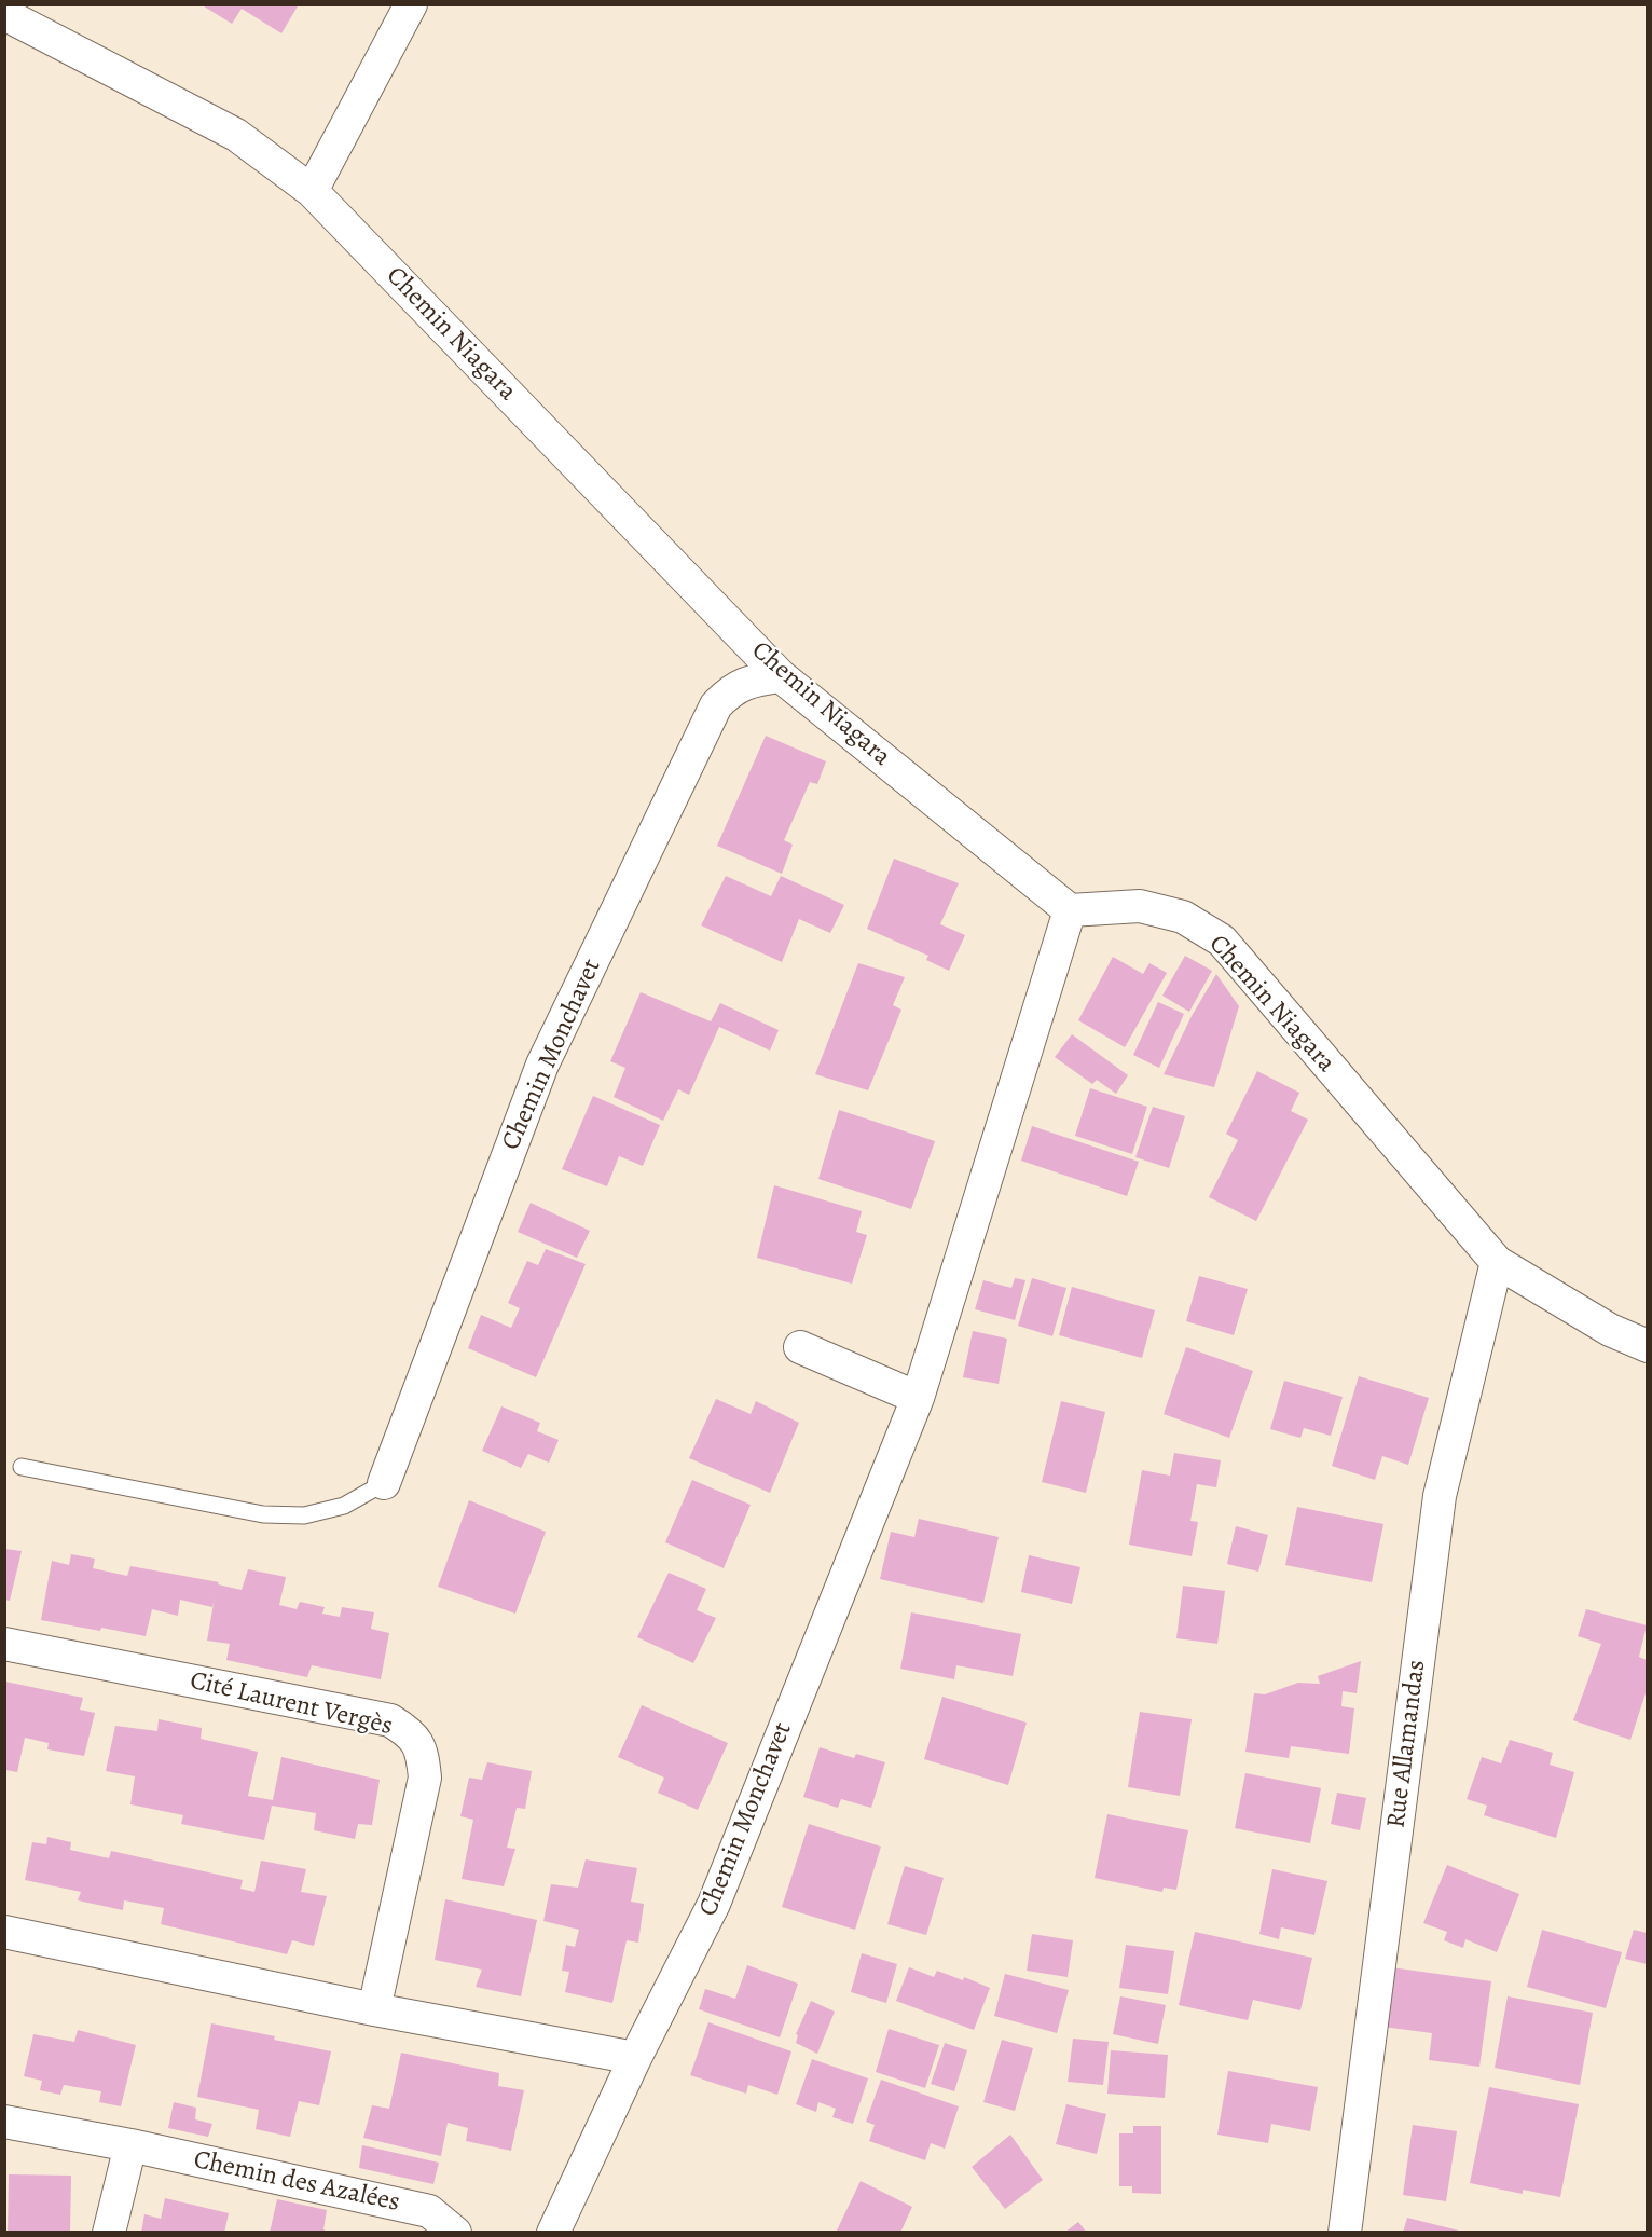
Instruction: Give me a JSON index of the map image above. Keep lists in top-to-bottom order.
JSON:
{
  "streets": {
    "street": [
      "Chemin Niagara",
      "Chemin Monchavet",
      "Cité Laurent Vergès",
      "Rue Allamandas",
      "Chemin des Azalées"
    ]
  },
  "crossings": [
    ["Chemin Niagara", "Chemin Monchavet"],
    ["Chemin Niagara", "Rue Allamandas"]
  ]
}
